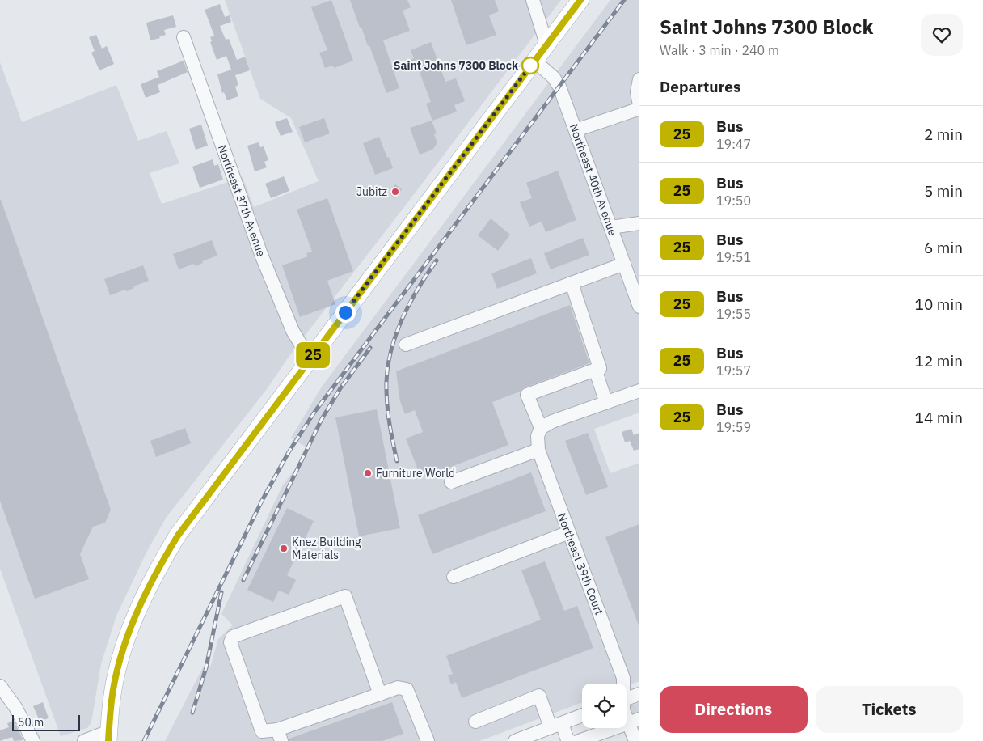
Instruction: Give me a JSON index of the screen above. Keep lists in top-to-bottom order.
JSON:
{
  "streets": {
    "street": ["Northeast 40th Avenue", "Northeast 37th Avenue", "Northeast 39th Court"]
  },
  "places": [
    "Saint Johns 7300 Block",
    "Jubitz",
    "Furniture World",
    "Knez Building Materials"
  ],
  "lines": ["bus line 25"],
  "scale_bar": "50 m",
  "page": {
    "on_map": "25",
    "heading": [
      ["Saint Johns 7300 Block", "Walk · 3 min · 240 m"],
      "Departures"
    ],
    "list": [
      {
        "mark": "25",
        "name": "Bus",
        "note": "19:47",
        "value": "2 min"
      },
      {
        "mark": "25",
        "name": "Bus",
        "note": "19:50",
        "value": "5 min"
      },
      {
        "mark": "25",
        "name": "Bus",
        "note": "19:51",
        "value": "6 min"
      },
      {
        "mark": "25",
        "name": "Bus",
        "note": "19:55",
        "value": "10 min"
      },
      {
        "mark": "25",
        "name": "Bus",
        "note": "19:57",
        "value": "12 min"
      },
      {
        "mark": "25",
        "name": "Bus",
        "note": "19:59",
        "value": "14 min"
      }
    ],
    "buttons": ["Directions", "Tickets"],
    "scale": "50 m"
  }
}
